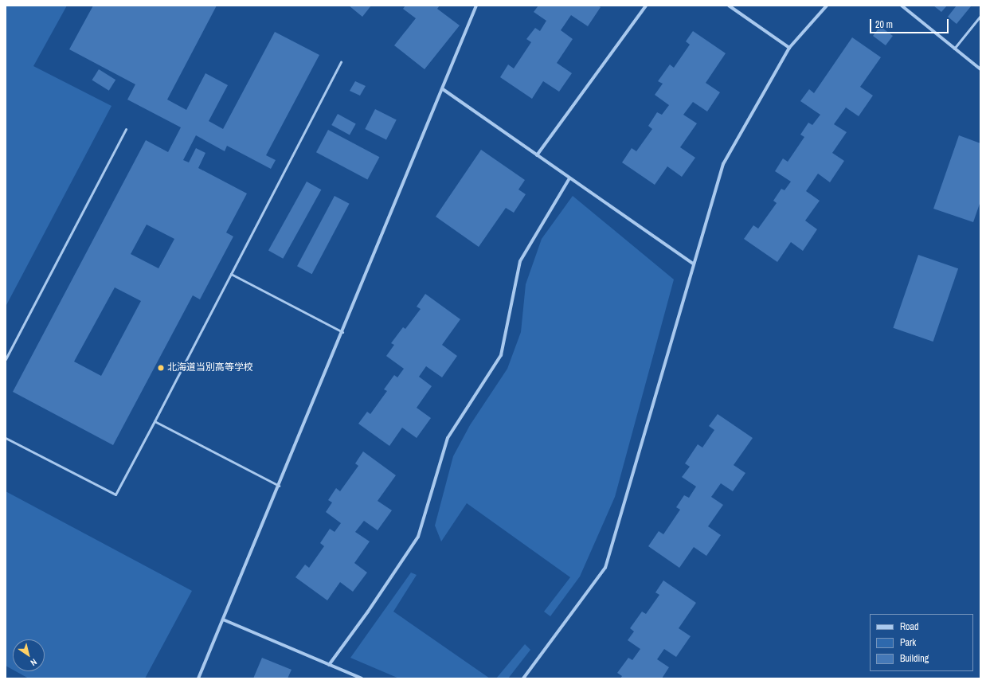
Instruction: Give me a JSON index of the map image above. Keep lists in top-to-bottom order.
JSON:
{
  "places": ["北海道当別高等学校"],
  "legend": ["Road", "Park", "Building"],
  "scale_bar": "20 m",
  "north": "bottom right"
}
